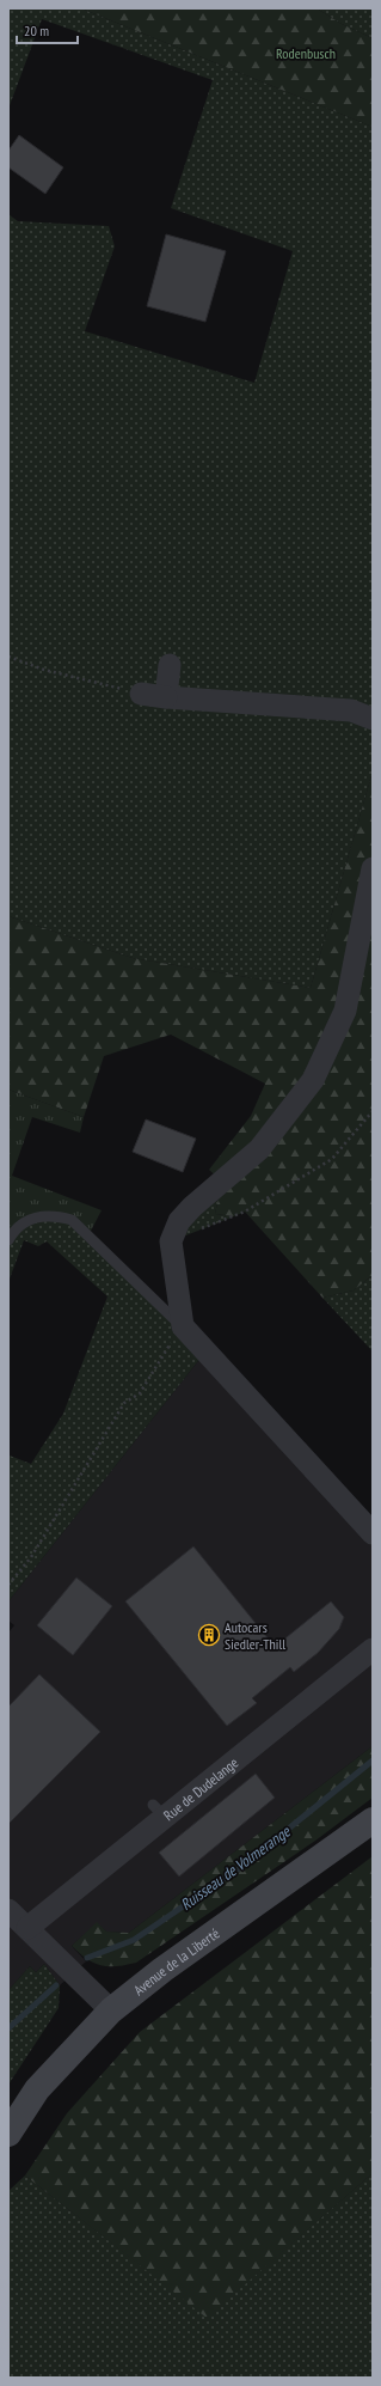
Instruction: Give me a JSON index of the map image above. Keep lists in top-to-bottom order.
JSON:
{
  "streets": {
    "main road": ["Avenue de la Liberté"],
    "street": ["Rue de Dudelange"]
  },
  "water": ["Ruisseau de Volmerange"],
  "parks": ["Rodenbusch"],
  "places": {
    "building": ["Autocars Siedler-Thill"]
  },
  "scale_bar": "20 m"
}
